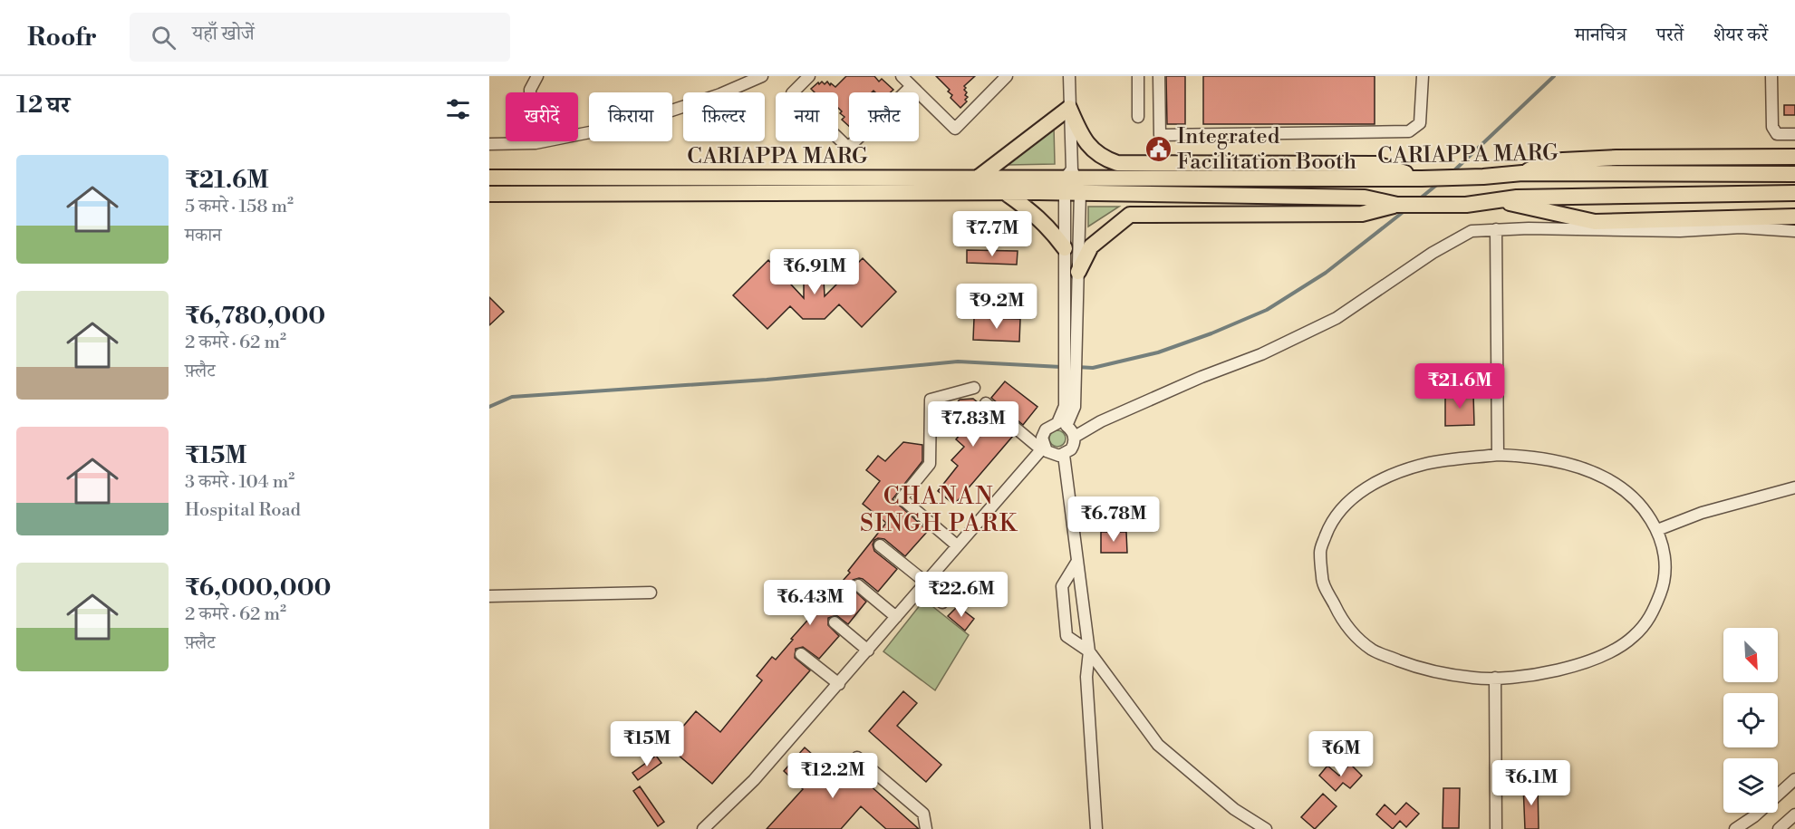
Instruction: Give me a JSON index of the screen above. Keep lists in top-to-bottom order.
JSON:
{
  "streets": {
    "main road": ["CARIAPPA MARG"]
  },
  "districts": ["CHANAN SINGH PARK"],
  "places": {
    "public building": ["Integrated Facilitation Booth"]
  },
  "north": "bottom right",
  "page": {
    "header": "Roofr",
    "search": "यहाँ खोजें",
    "nav": ["मानचित्र", "परतें", "शेयर करें"],
    "heading": "12 घर",
    "chip": [
      "खरीदें",
      "किराया",
      "फ़िल्टर",
      "नया",
      "फ़्लैट"
    ],
    "list": [
      {
        "name": "₹21.6M",
        "note": "5 कमरे · 158 m² · मकान"
      },
      {
        "name": "₹6,780,000",
        "note": "2 कमरे · 62 m² · फ़्लैट"
      },
      {
        "name": "₹15M",
        "note": "3 कमरे · 104 m² · Hospital Road"
      },
      {
        "name": "₹6,000,000",
        "note": "2 कमरे · 62 m² · फ़्लैट"
      }
    ],
    "price": [
      "₹7.7M",
      "₹6.91M",
      "₹9.2M",
      "₹21.6M",
      "₹7.83M",
      "₹6.78M",
      "₹22.6M",
      "₹6.43M",
      "₹15M",
      "₹6M",
      "₹12.2M",
      "₹6.1M"
    ]
  }
}
